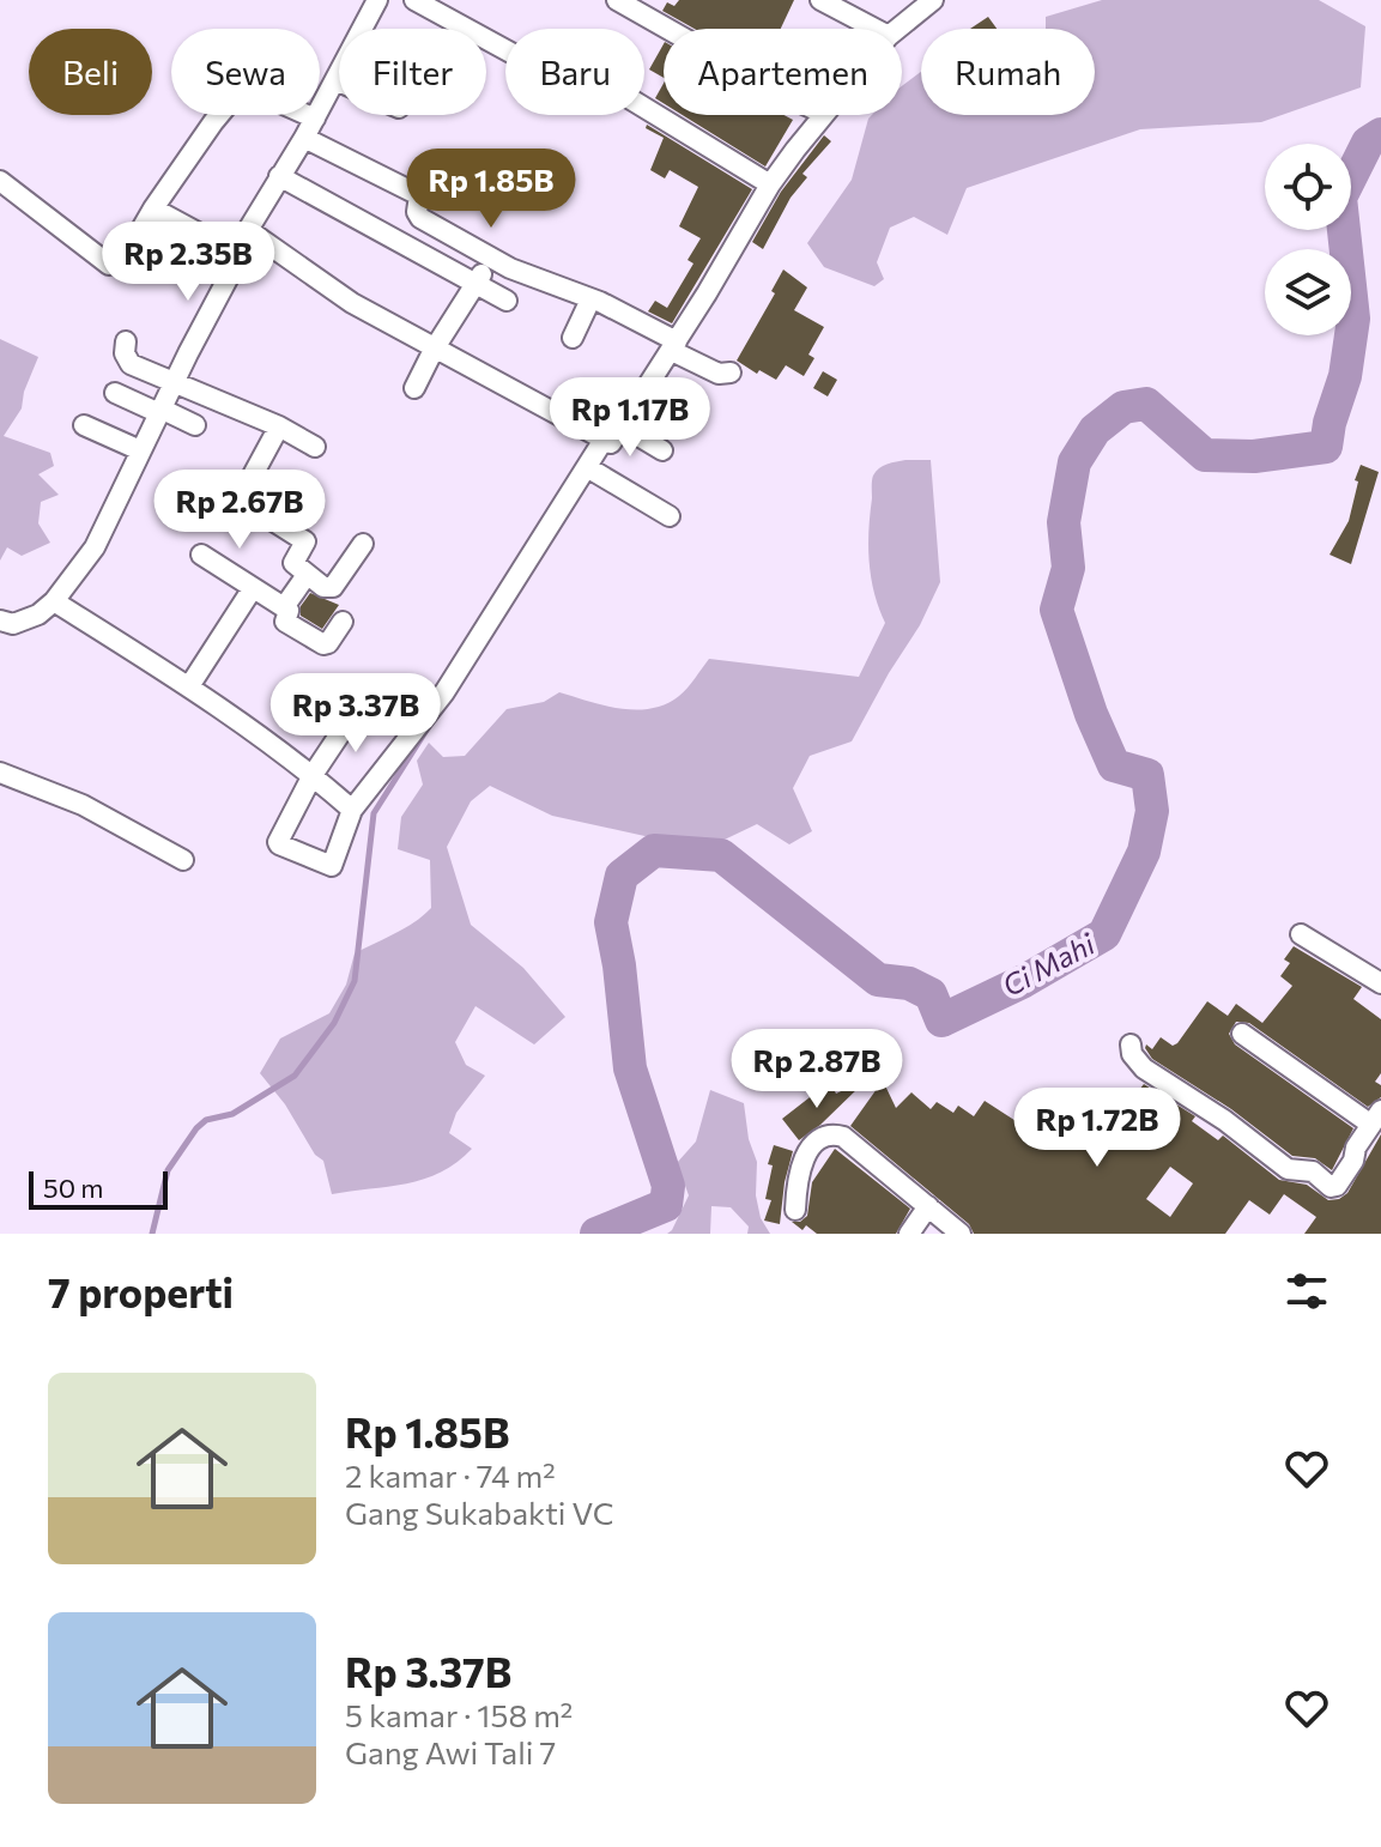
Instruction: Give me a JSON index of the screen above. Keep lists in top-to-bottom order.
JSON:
{
  "water": ["Ci Mahi"],
  "scale_bar": "50 m",
  "page": {
    "chip": [
      "Beli",
      "Sewa",
      "Filter",
      "Baru",
      "Apartemen",
      "Rumah"
    ],
    "price": [
      "Rp 1.85B",
      "Rp 2.35B",
      "Rp 1.17B",
      "Rp 2.67B",
      "Rp 3.37B",
      "Rp 2.87B",
      "Rp 1.72B"
    ],
    "scale": "50 m",
    "heading": "7 properti",
    "list": [
      {
        "name": "Rp 1.85B",
        "note": "2 kamar · 74 m² · Gang Sukabakti VC"
      },
      {
        "name": "Rp 3.37B",
        "note": "5 kamar · 158 m² · Gang Awi Tali 7"
      }
    ]
  }
}
